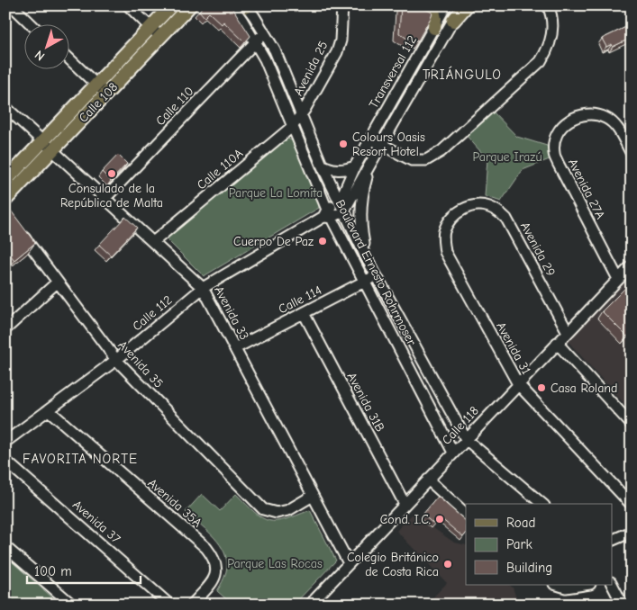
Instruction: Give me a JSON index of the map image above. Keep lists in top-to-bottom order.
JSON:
{
  "streets": {
    "main road": ["Calle 108"],
    "street": [
      "Avenida 25",
      "Transversal 112",
      "Calle 110",
      "Calle 110A",
      "Avenida 27A",
      "Avenida 29",
      "Boulevard Ernesto Rohrmoser",
      "Calle 114",
      "Calle 112",
      "Avenida 33",
      "Avenida 31",
      "Avenida 35",
      "Avenida 31B",
      "Calle 118",
      "Avenida 35A",
      "Avenida 37"
    ]
  },
  "crossings": [
    ["Avenida 25", "Calle 110A"],
    ["Avenida 25", "Boulevard Ernesto Rohrmoser"],
    ["Transversal 112", "Boulevard Ernesto Rohrmoser"],
    ["Transversal 112", "Calle 112"],
    ["Calle 108", "Avenida 33"],
    ["Calle 110", "Boulevard Ernesto Rohrmoser"],
    ["Calle 110", "Avenida 33"],
    ["Calle 110A", "Boulevard Ernesto Rohrmoser"],
    ["Calle 110A", "Avenida 33"],
    ["Avenida 27A", "Calle 118"],
    ["Avenida 29", "Avenida 31"],
    ["Avenida 29", "Calle 118"],
    ["Boulevard Ernesto Rohrmoser", "Calle 114"],
    ["Boulevard Ernesto Rohrmoser", "Calle 112"],
    ["Boulevard Ernesto Rohrmoser", "Calle 118"],
    ["Calle 114", "Avenida 33"],
    ["Calle 114", "Avenida 31B"],
    ["Calle 112", "Avenida 33"],
    ["Calle 112", "Avenida 35"],
    ["Calle 112", "Avenida 35A"],
    ["Avenida 33", "Avenida 35"],
    ["Avenida 33", "Calle 118"],
    ["Avenida 31", "Calle 118"],
    ["Avenida 31B", "Calle 118"]
  ],
  "districts": ["TRIÁNGULO", "FAVORITA NORTE"],
  "parks": ["Parque Irazú", "Parque La Lomita", "Parque Las Rocas"],
  "places": [
    "Colours Oasis Resort Hotel",
    "Consulado de la República de Malta",
    "Cuerpo De Paz",
    "Casa Roland",
    "Cond. I.C.",
    "Colegio Británico de Costa Rica"
  ],
  "legend": ["Road", "Park", "Building"],
  "scale_bar": "100 m",
  "north": "bottom left"
}
